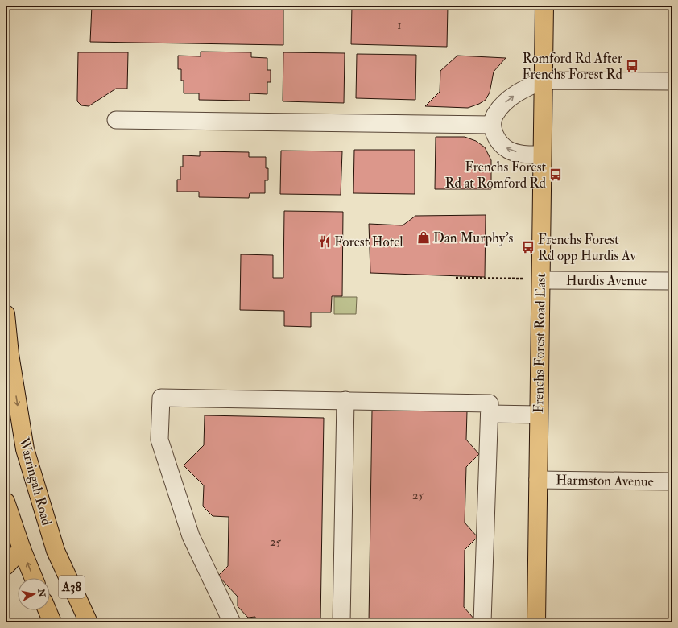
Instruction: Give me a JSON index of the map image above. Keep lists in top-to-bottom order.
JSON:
{
  "streets": {
    "main road": ["Frenchs Forest Road East", "Warringah Road", "A38"],
    "street": ["Hurdis Avenue", "Harmston Avenue"]
  },
  "crossings": [
    ["Hurdis Avenue", "Frenchs Forest Road East"],
    ["Frenchs Forest Road East", "Harmston Avenue"]
  ],
  "one_way": ["Warringah Road"],
  "places": {
    "bus stop": ["Romford Rd After Frenchs Forest Rd", "Frenchs Forest Rd at Romford Rd", "Frenchs Forest Rd opp Hurdis Av"],
    "shop": ["Dan Murphy's"],
    "restaurant": ["Forest Hotel"]
  },
  "house_numbers": ["1", "25", "25"],
  "north": "right"
}
